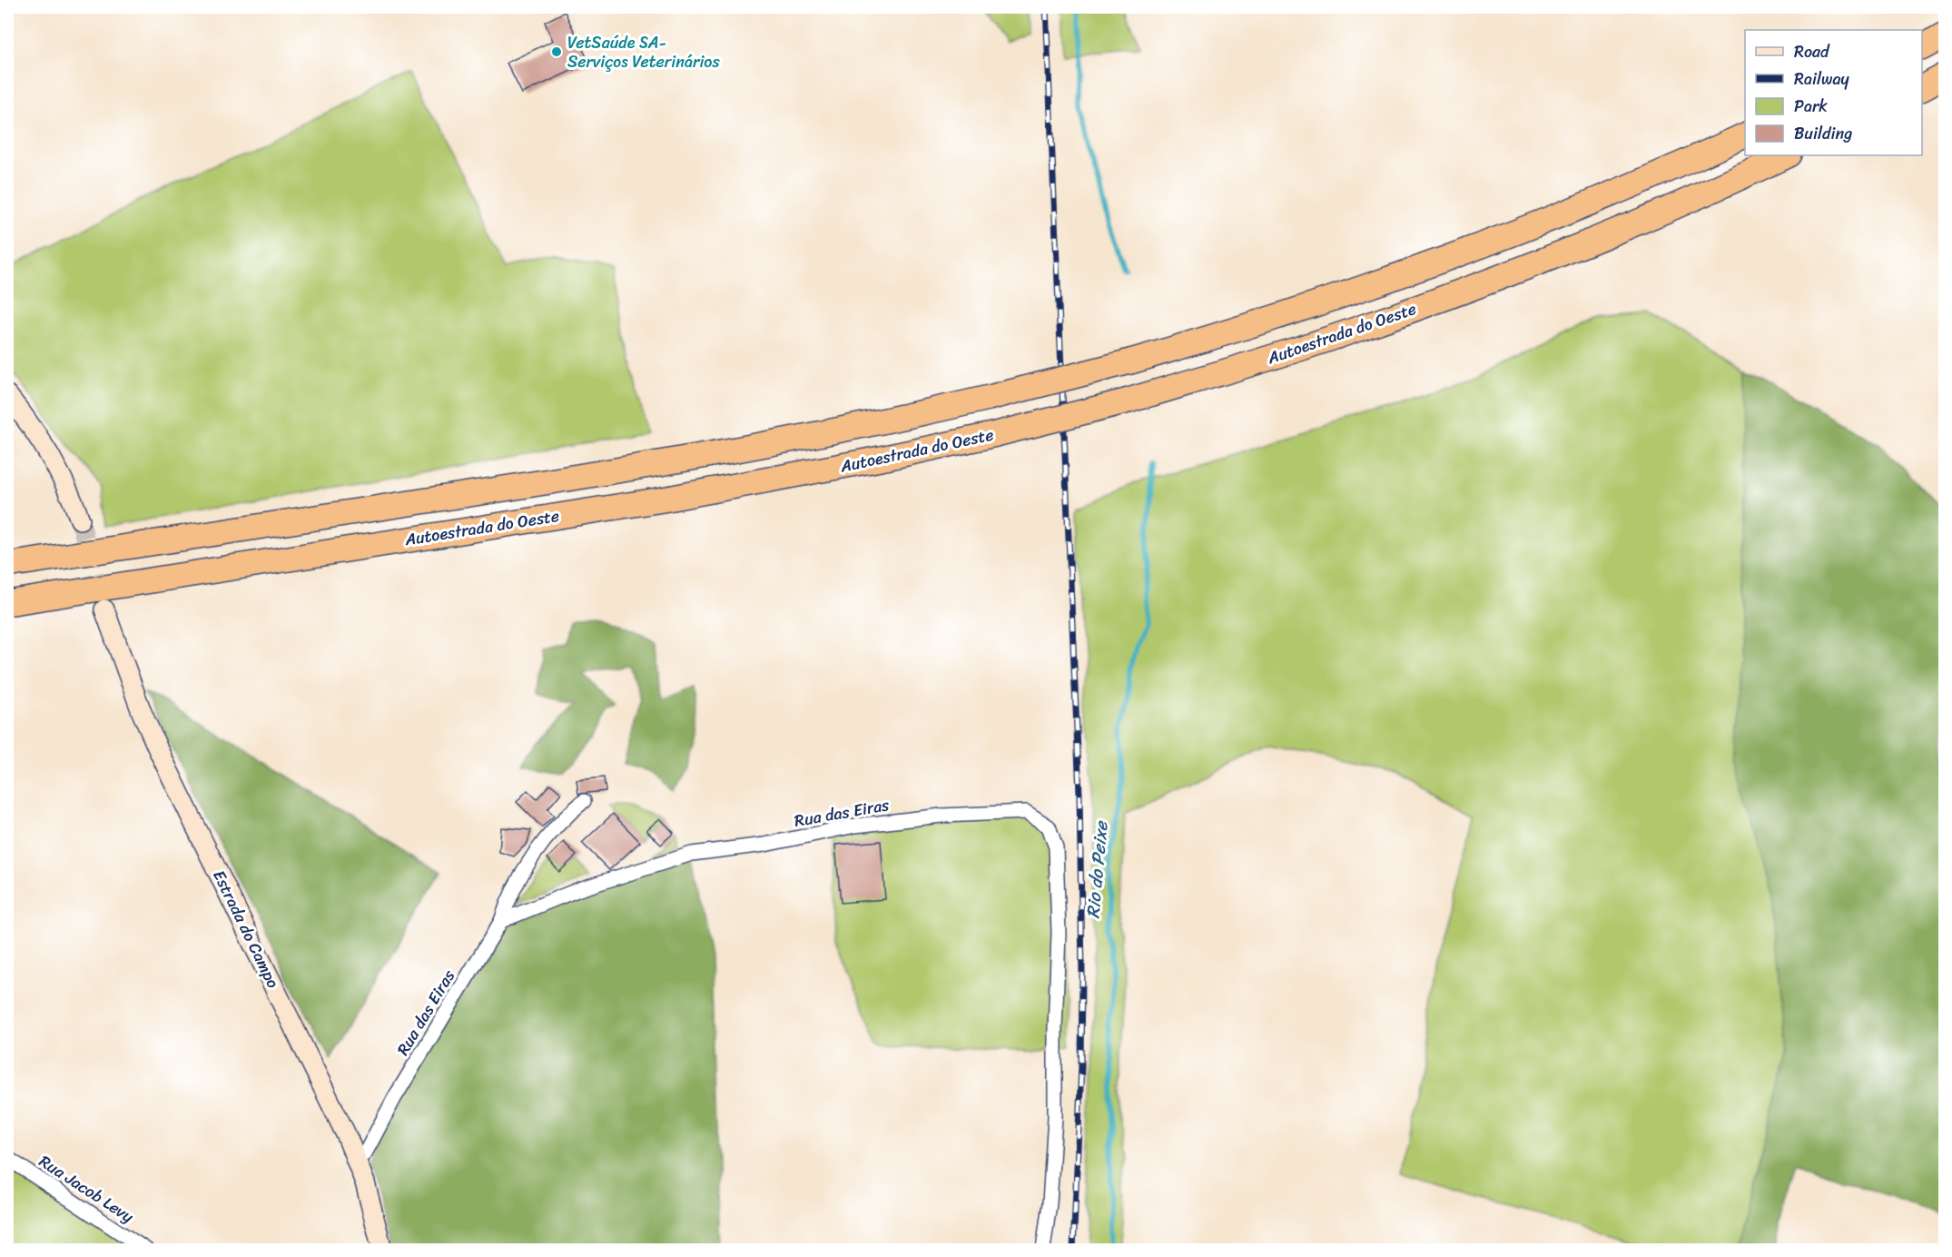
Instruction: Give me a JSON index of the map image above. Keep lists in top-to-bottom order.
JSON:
{
  "streets": {
    "highway": ["Autoestrada do Oeste"],
    "street": ["Rua das Eiras", "Estrada do Campo", "Rua Jacob Levy"]
  },
  "crossings": [
    ["Rua das Eiras", "Estrada do Campo"]
  ],
  "water": ["Rio do Peixe"],
  "places": ["VetSaúde SA- Serviços Veterinários"],
  "legend": [
    "Road",
    "Railway",
    "Park",
    "Building"
  ]
}
